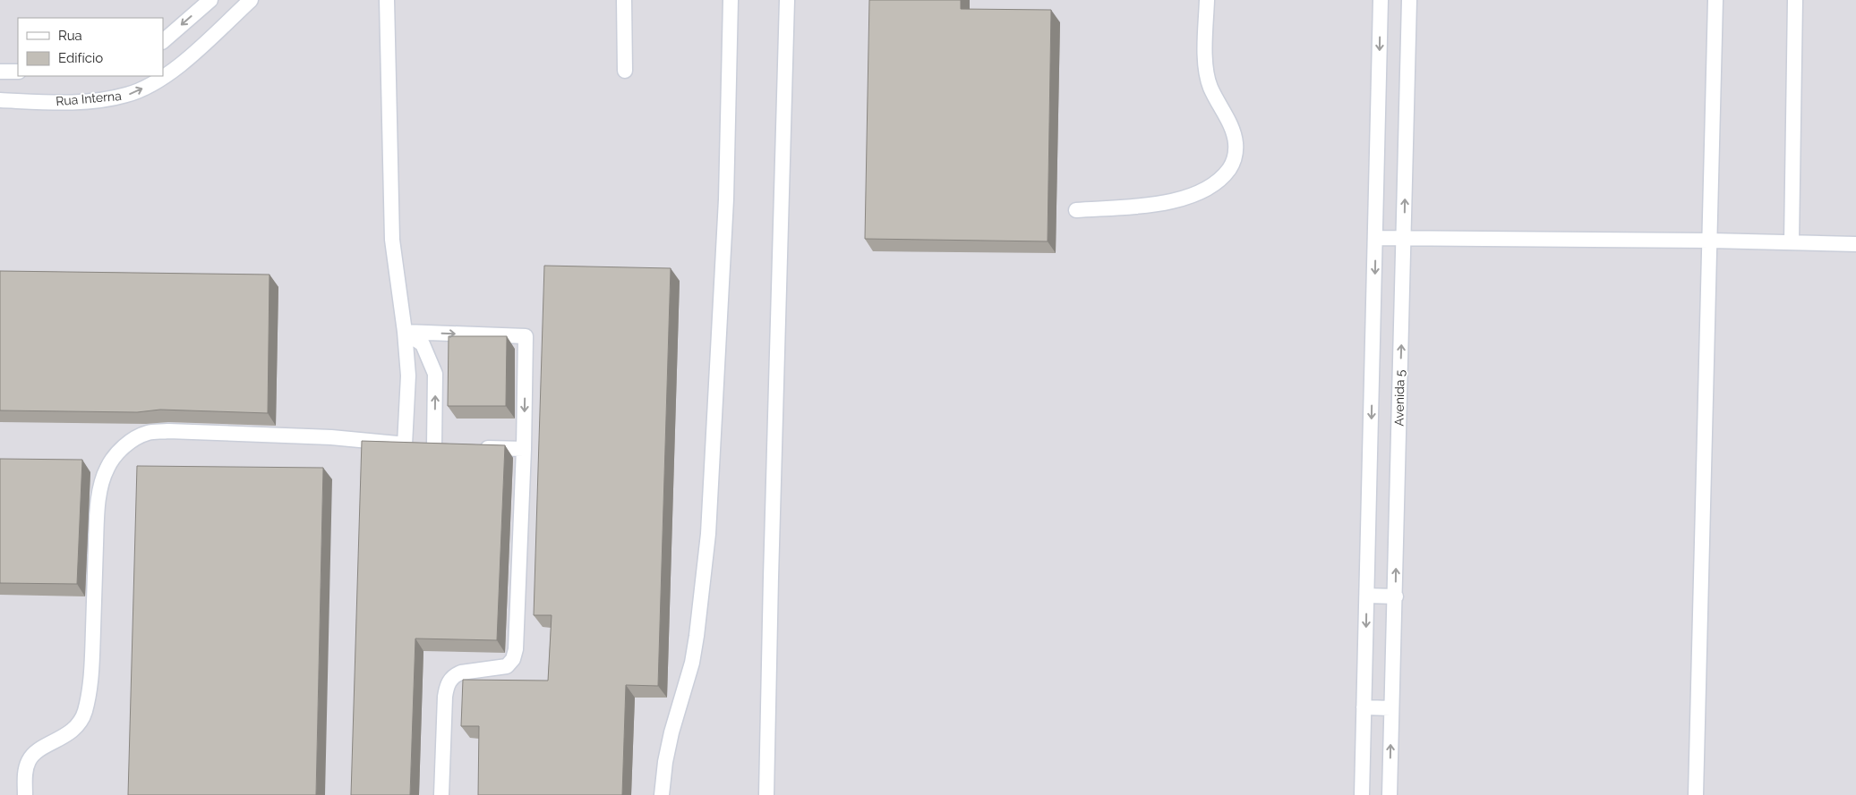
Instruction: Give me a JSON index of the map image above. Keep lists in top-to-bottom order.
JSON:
{
  "streets": {
    "lane": ["Rua Interna", "Avenida 5"]
  },
  "one_way": ["Rua Interna"],
  "legend": ["Rua", "Edifício"]
}
